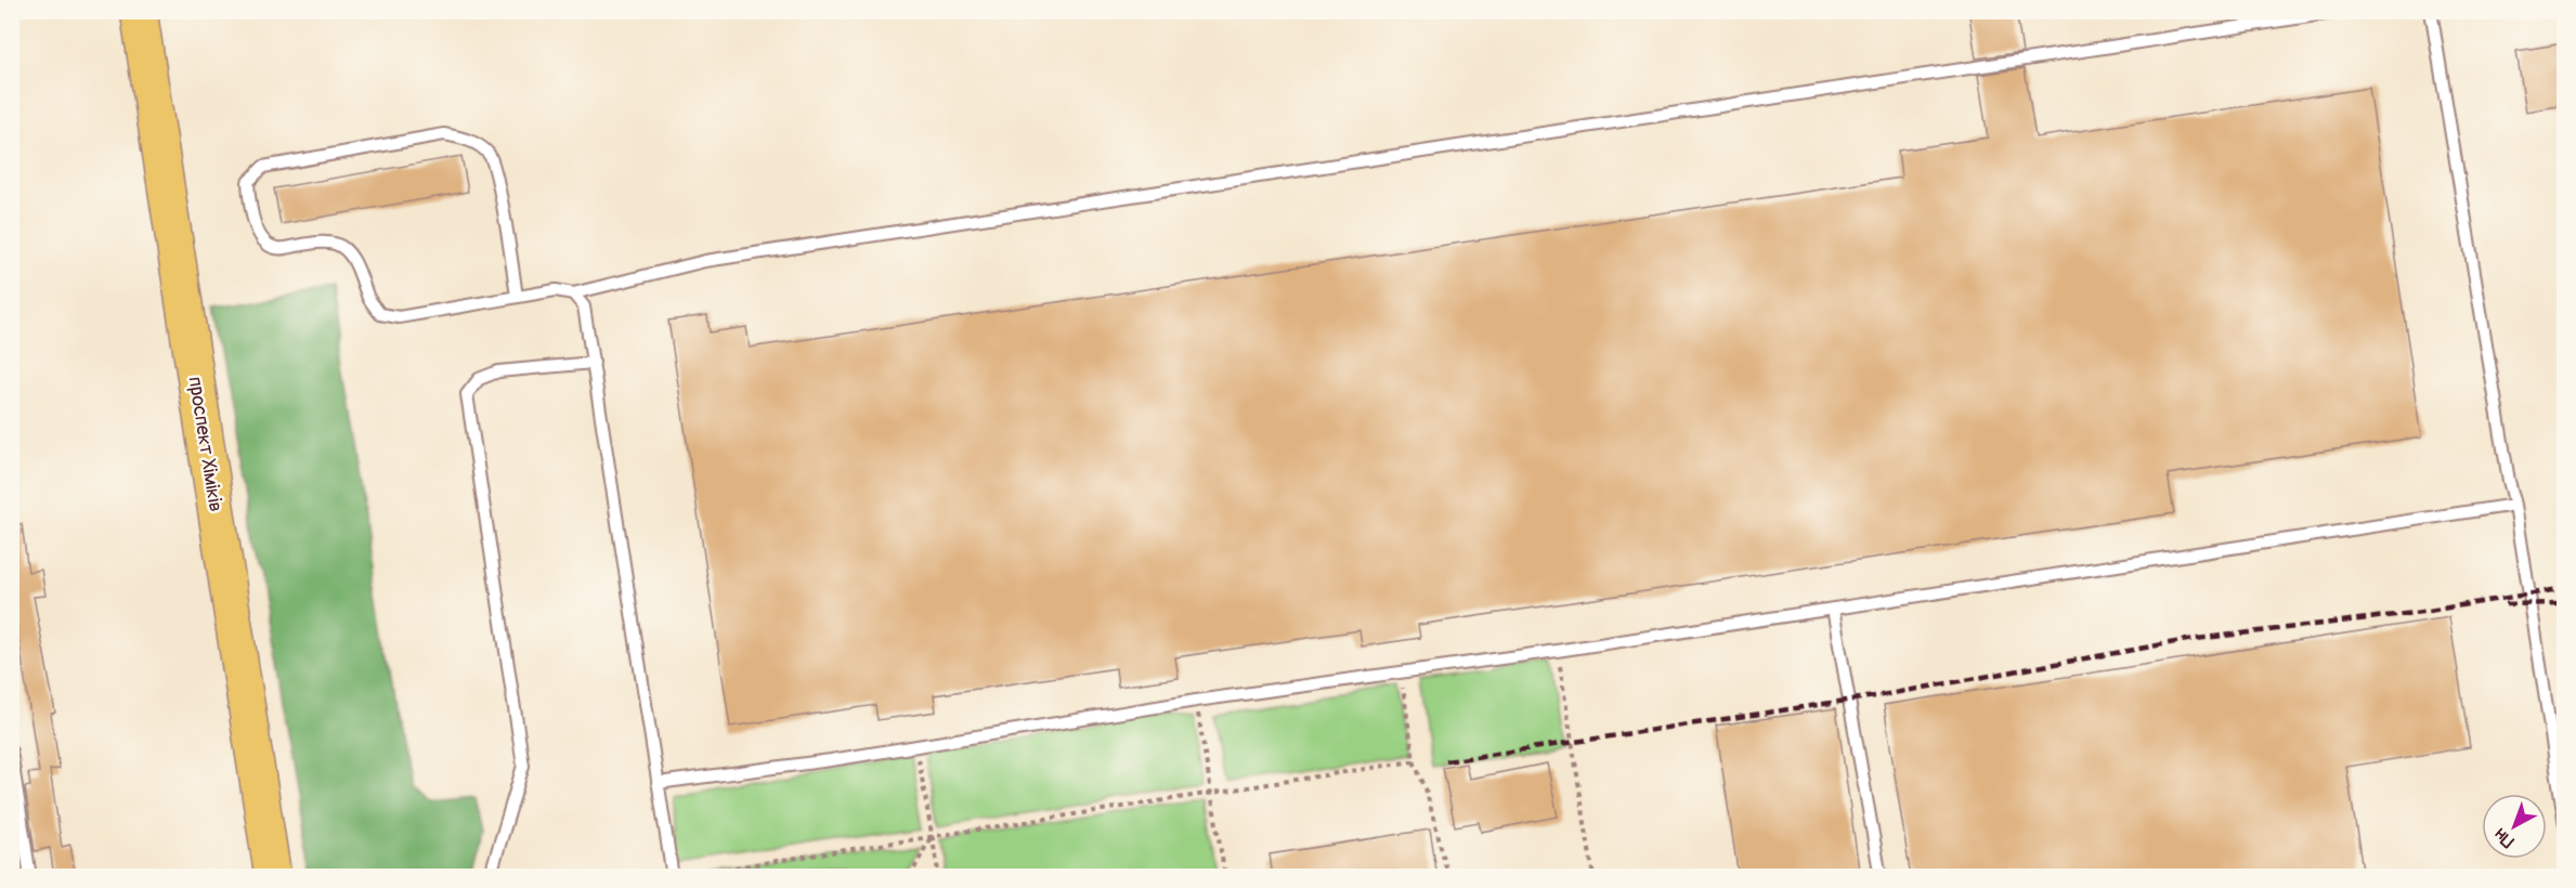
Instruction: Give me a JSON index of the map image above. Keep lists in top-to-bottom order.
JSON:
{
  "streets": {
    "main road": ["проспект Хіміків"]
  },
  "north": "bottom left"
}
